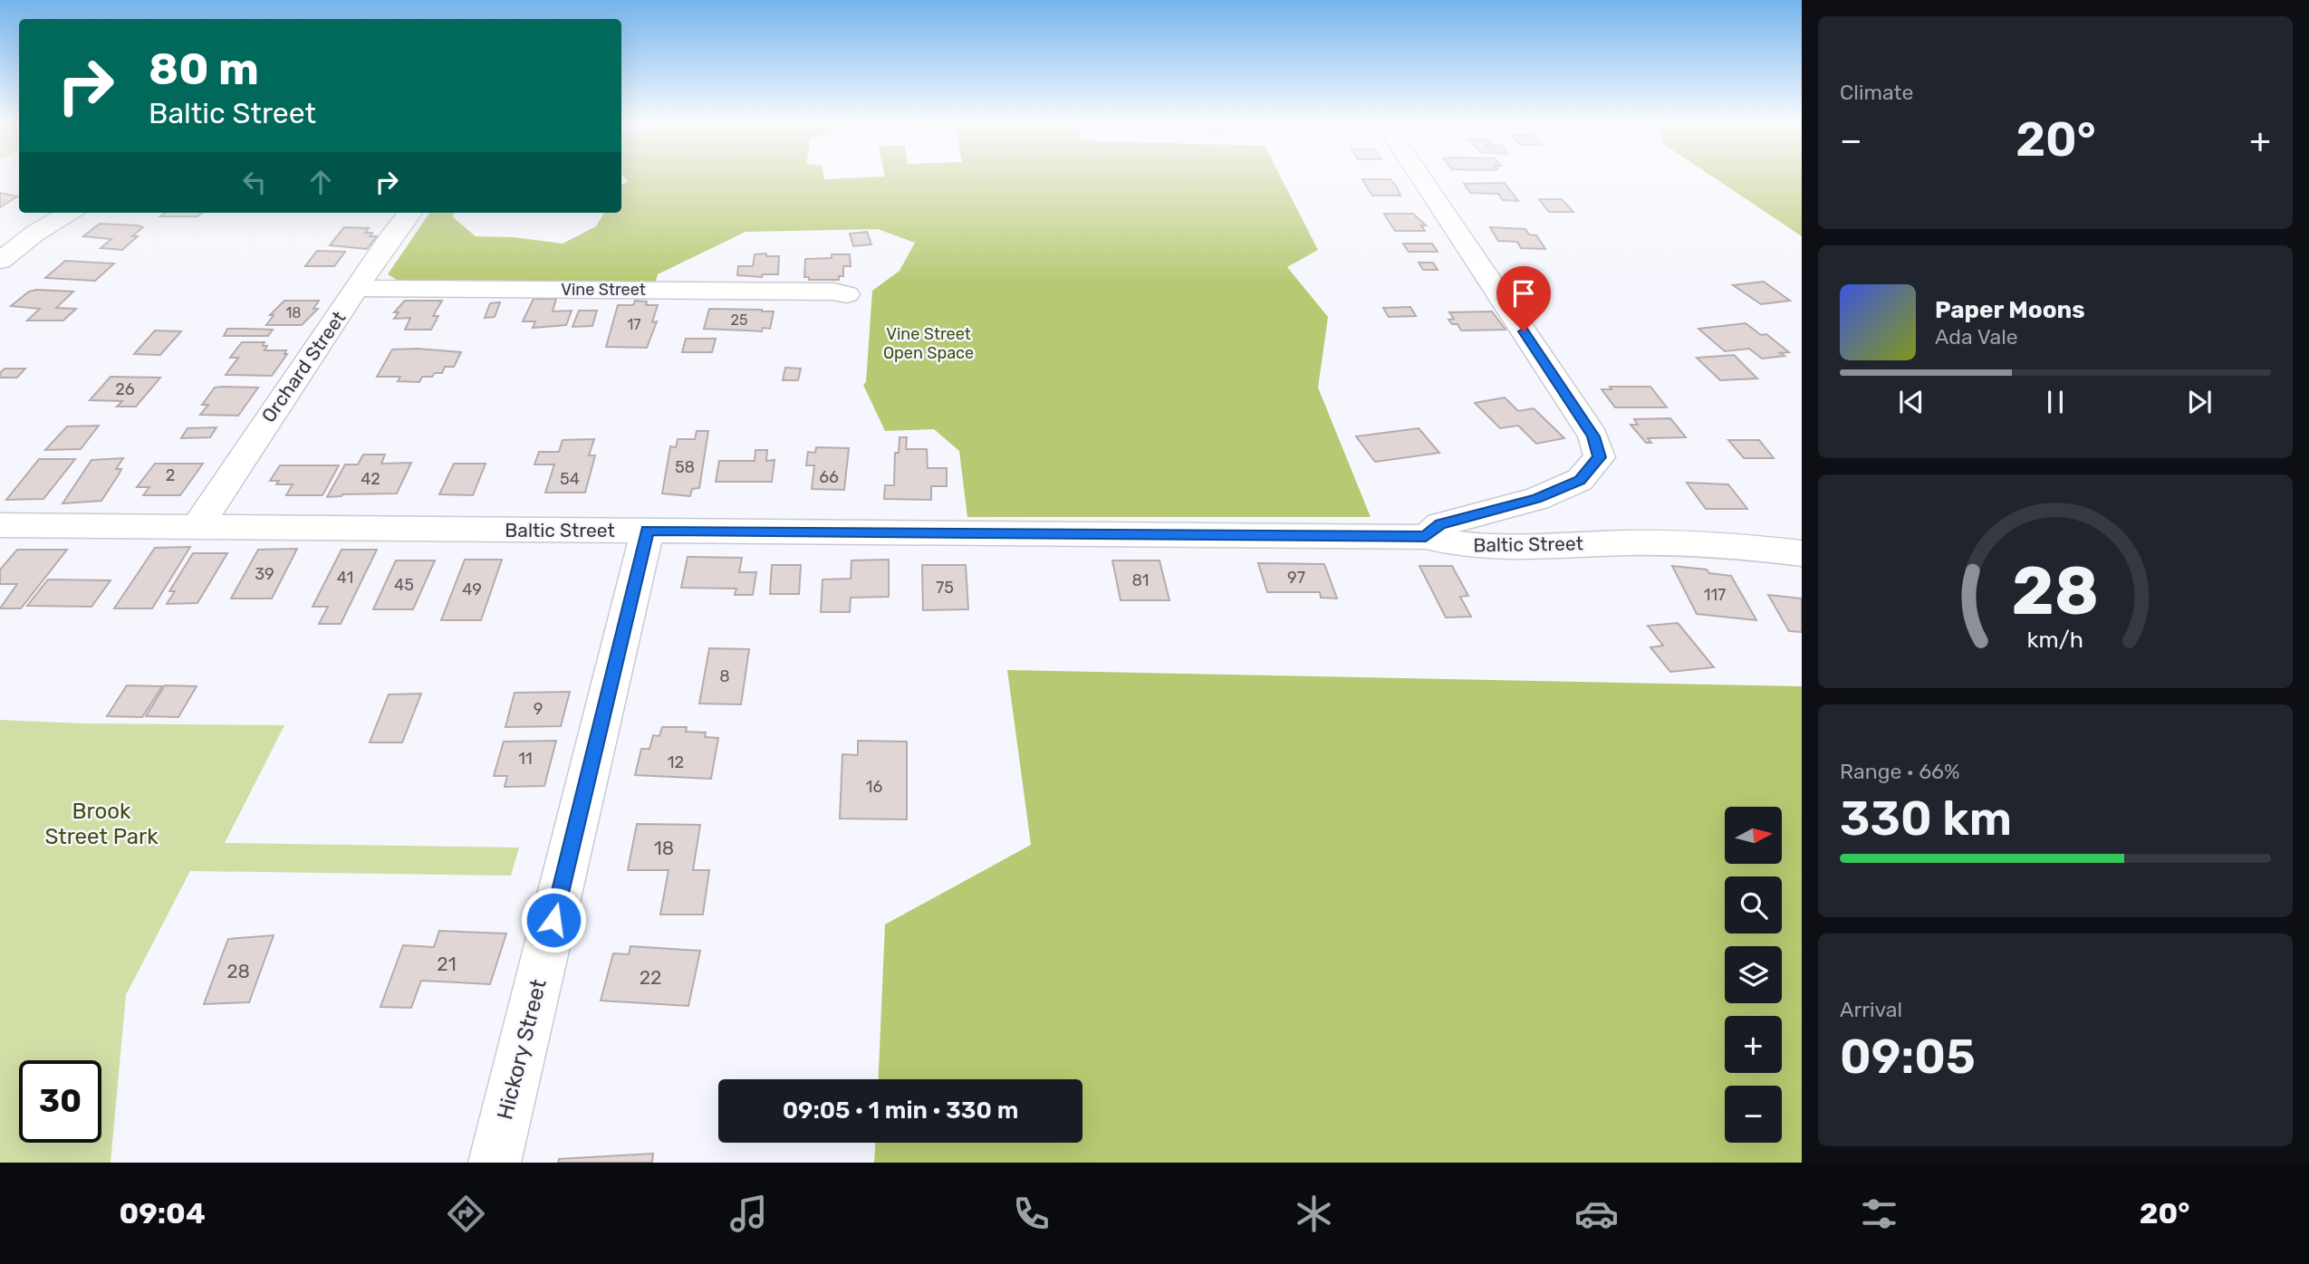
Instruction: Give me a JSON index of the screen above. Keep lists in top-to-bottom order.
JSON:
{
  "streets": {
    "street": [
      "Vine Street",
      "Orchard Street",
      "Baltic Street",
      "Hickory Street"
    ]
  },
  "crossings": [
    ["Vine Street", "Orchard Street"],
    ["Orchard Street", "Baltic Street"],
    ["Baltic Street", "Hickory Street"]
  ],
  "parks": ["Vine Street Open Space", "Brook Street Park"],
  "house_numbers": [
    "18",
    "25",
    "17",
    "26",
    "58",
    "2",
    "66",
    "42",
    "54",
    "39",
    "41",
    "97",
    "81",
    "45",
    "75",
    "49",
    "117",
    "8",
    "9",
    "11",
    "12",
    "16",
    "18",
    "21",
    "28",
    "22"
  ],
  "north": "right",
  "page": {
    "tile": [
      "Climate",
      ["Range · 66%", "330 km"],
      ["Arrival", "09:05"]
    ],
    "turn": ["80 m", "Baltic Street"],
    "heat": ["−", "20°", "+"],
    "song": ["Paper Moons", "Ada Vale"],
    "map_buttons": ["+", "−"],
    "limit": "30",
    "trip": "09:05 · 1 min · 330 m",
    "tabs": ["09:04", "20°"],
    "gauge": ["28", "km/h"]
  }
}
